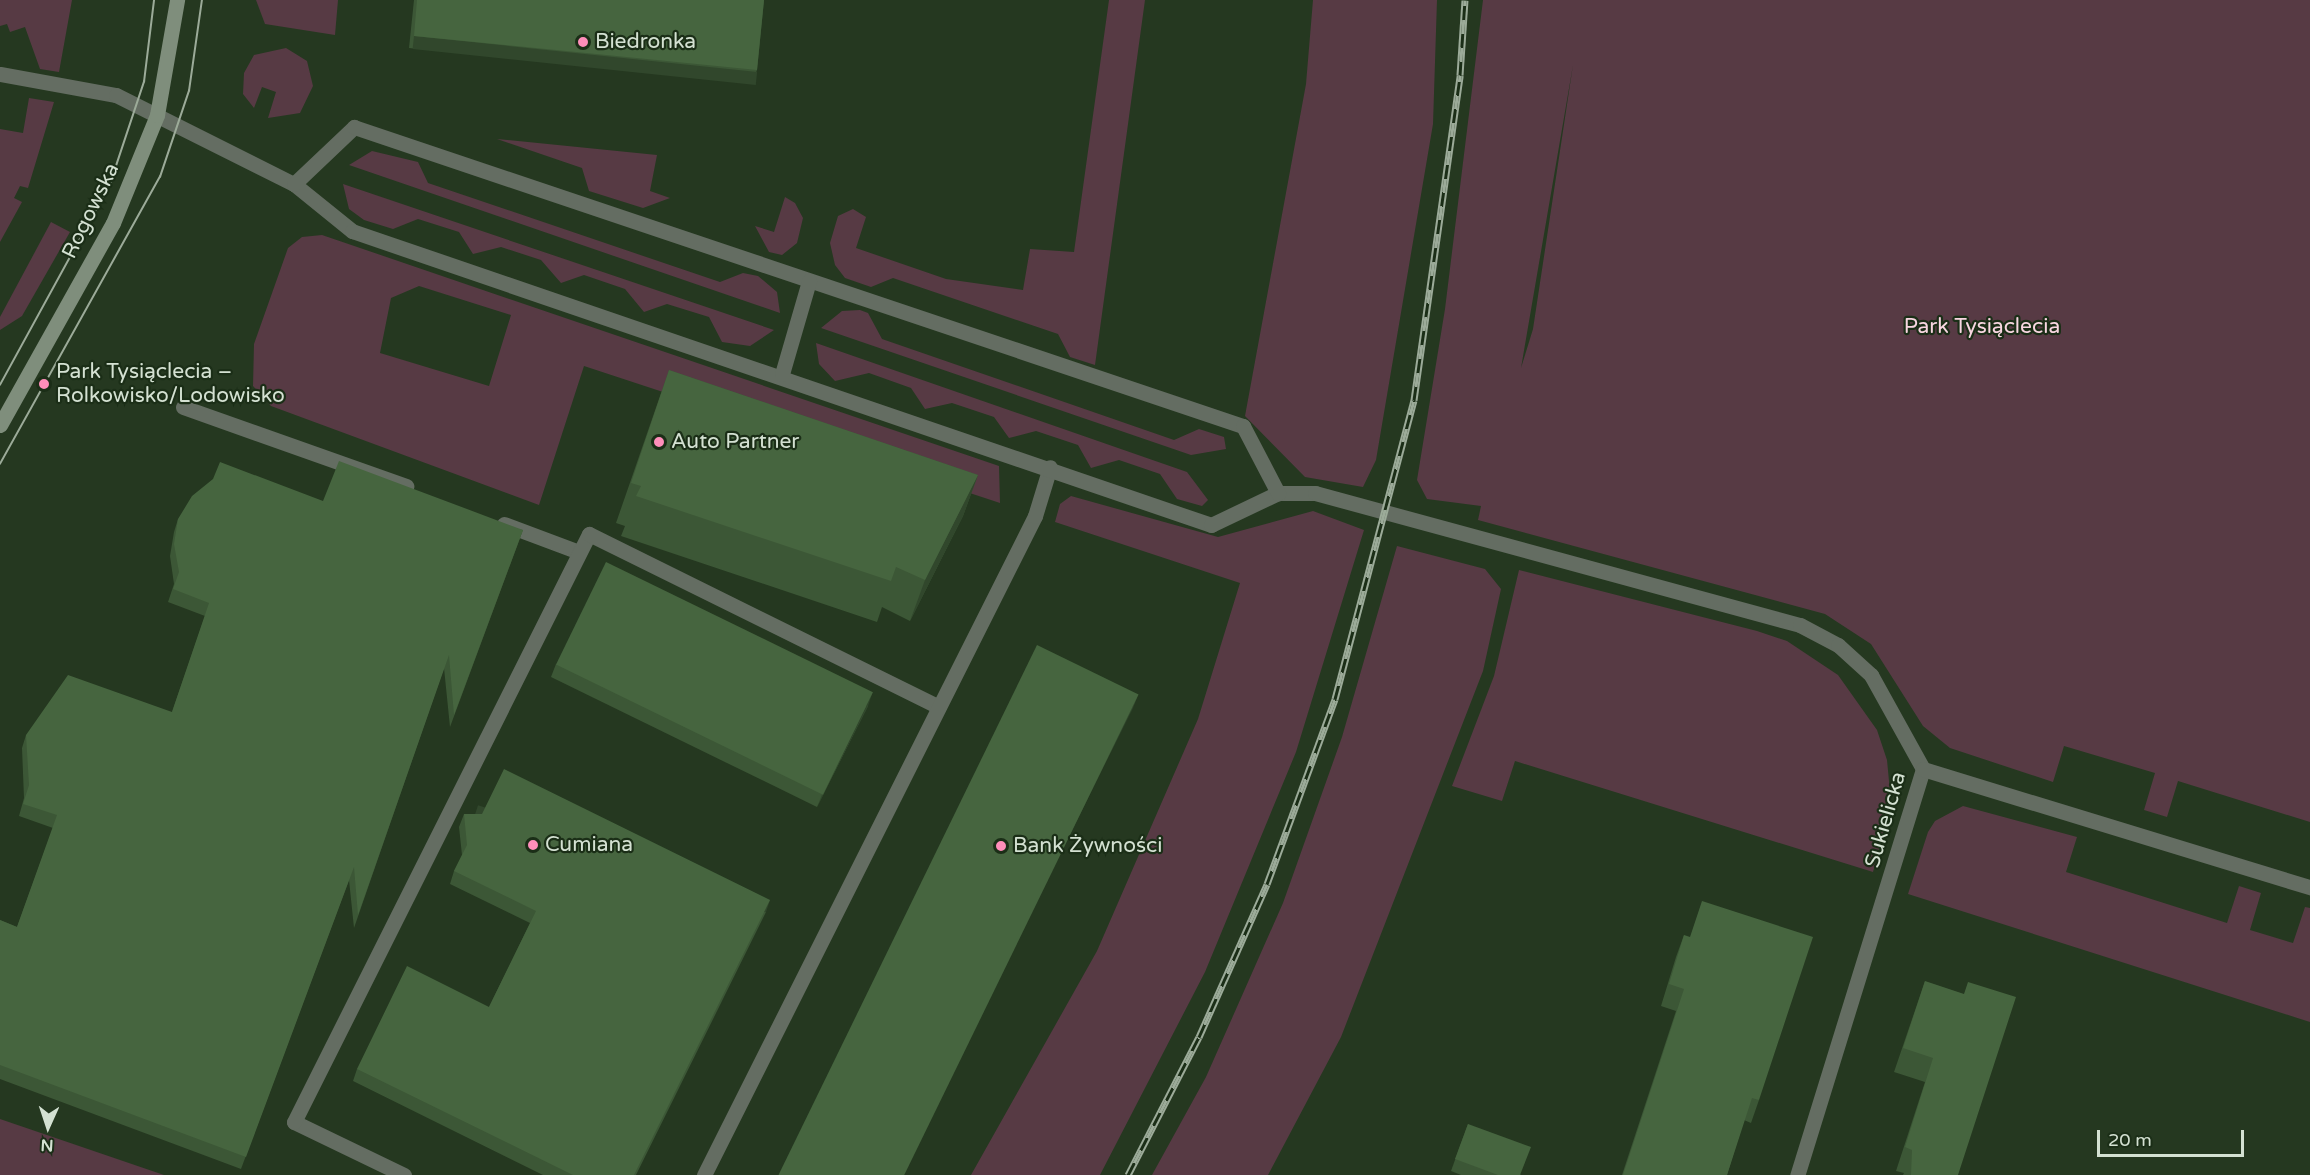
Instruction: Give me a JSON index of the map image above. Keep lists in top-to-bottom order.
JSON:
{
  "streets": {
    "street": ["Rogowska", "Sukielicka"]
  },
  "parks": ["Park Tysiąclecia"],
  "places": [
    "Biedronka",
    "Park Tysiąclecia – Rolkowisko/Lodowisko",
    "Auto Partner",
    "Cumiana",
    "Bank Żywności"
  ],
  "scale_bar": "20 m",
  "north": "bottom"
}
